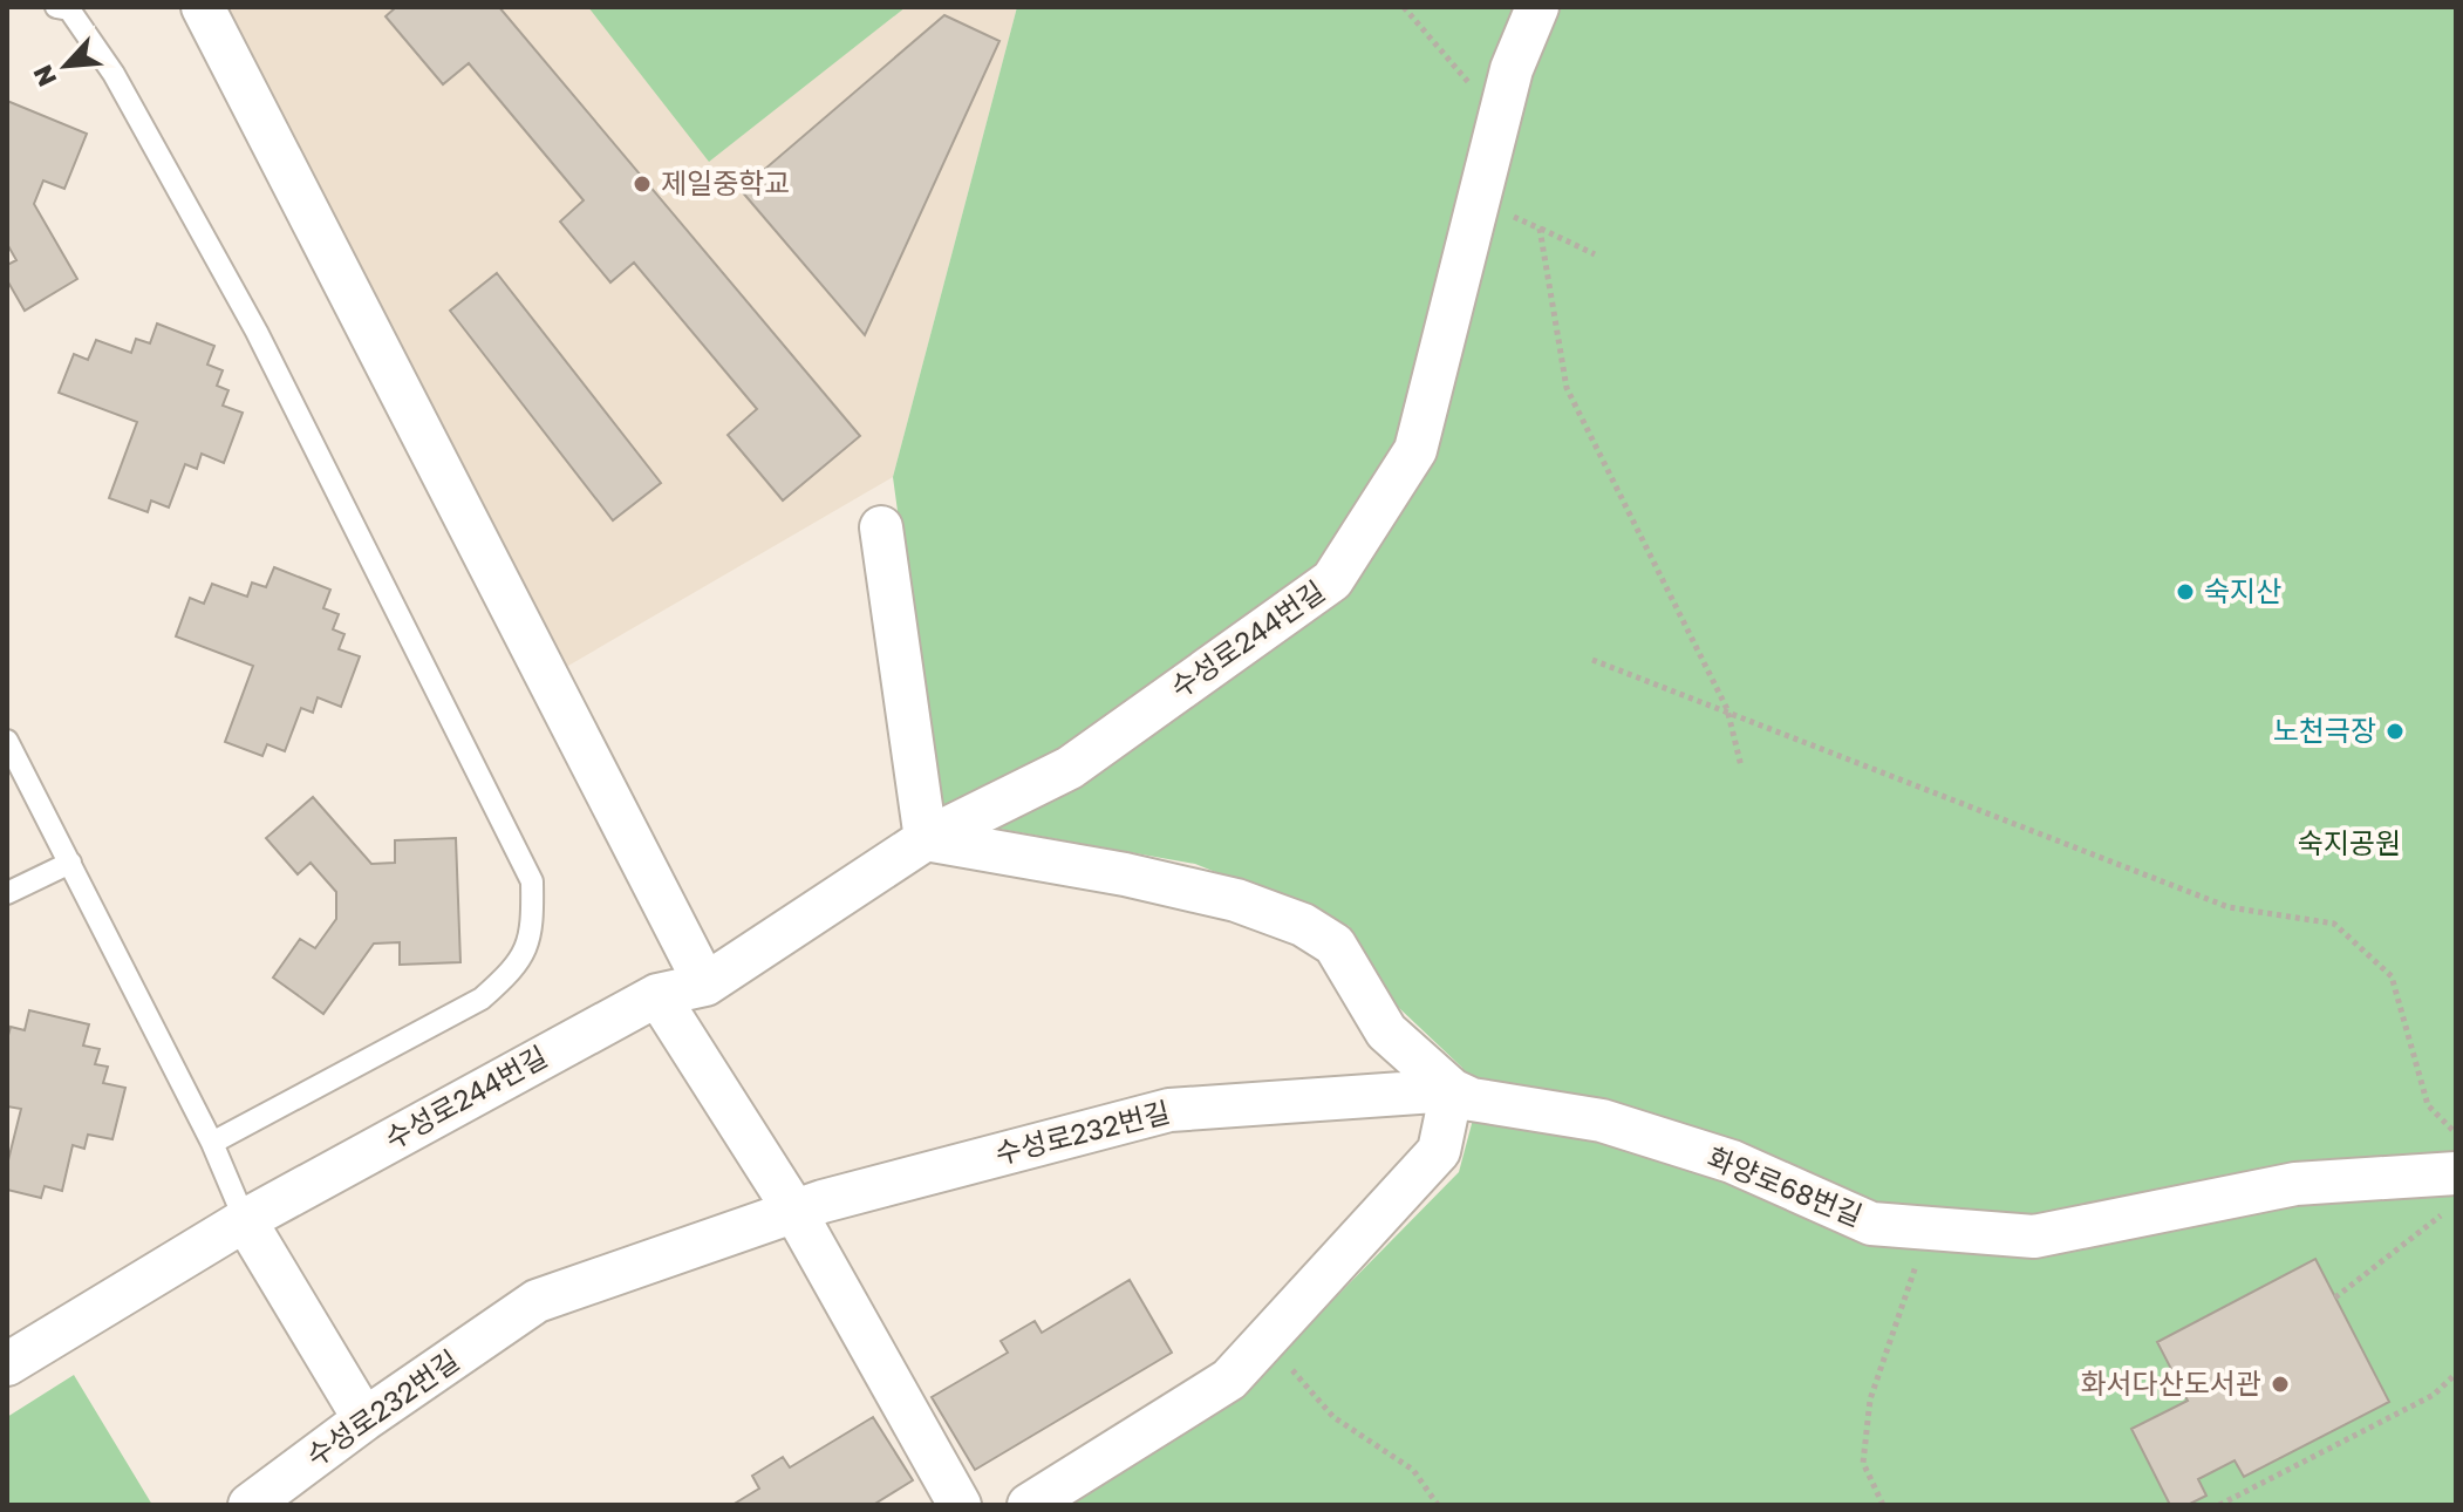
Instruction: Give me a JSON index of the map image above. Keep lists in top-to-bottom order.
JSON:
{
  "streets": {
    "street": ["수성로244번길", "수성로232번길", "화양로68번길"]
  },
  "crossings": [
    ["수성로232번길", "화양로68번길"]
  ],
  "parks": ["숙지공원"],
  "places": [
    "제일중학교",
    "숙지산",
    "노천극장",
    "화서다산도서관"
  ],
  "north": "bottom left"
}
